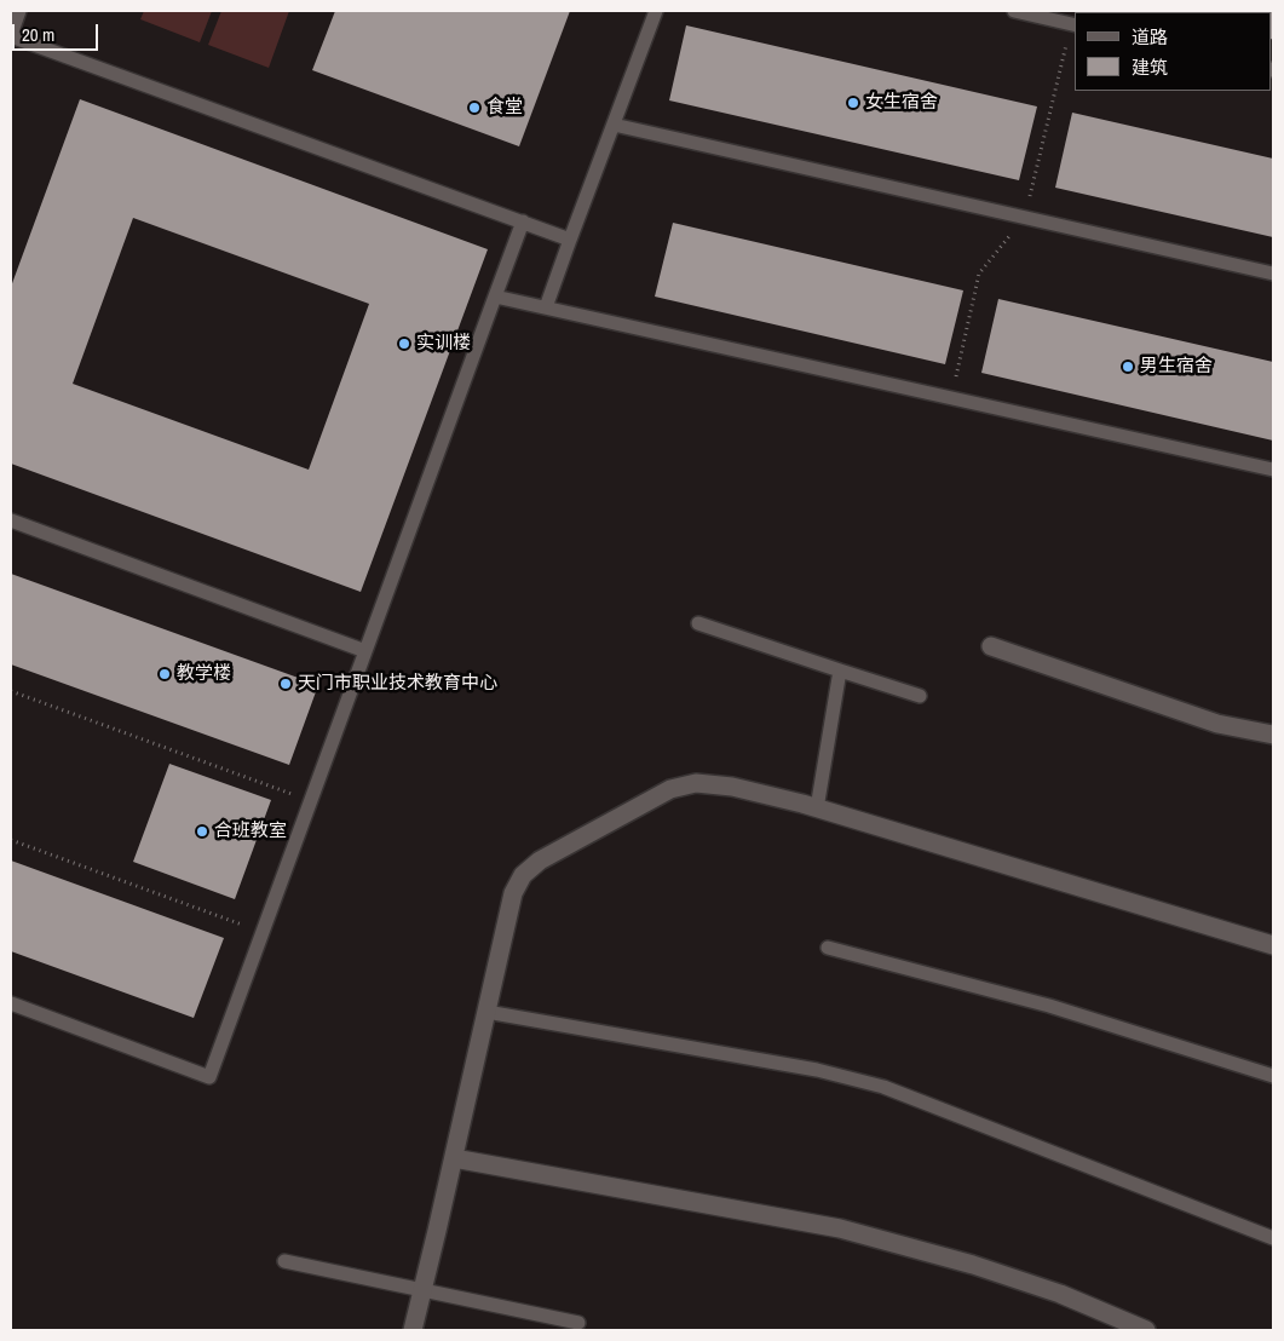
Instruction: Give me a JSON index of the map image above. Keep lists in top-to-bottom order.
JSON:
{
  "places": [
    "女生宿舍",
    "食堂",
    "实训楼",
    "男生宿舍",
    "教学楼",
    "天门市职业技术教育中心",
    "合班教室"
  ],
  "legend": ["道路", "建筑"],
  "scale_bar": "20 m"
}
